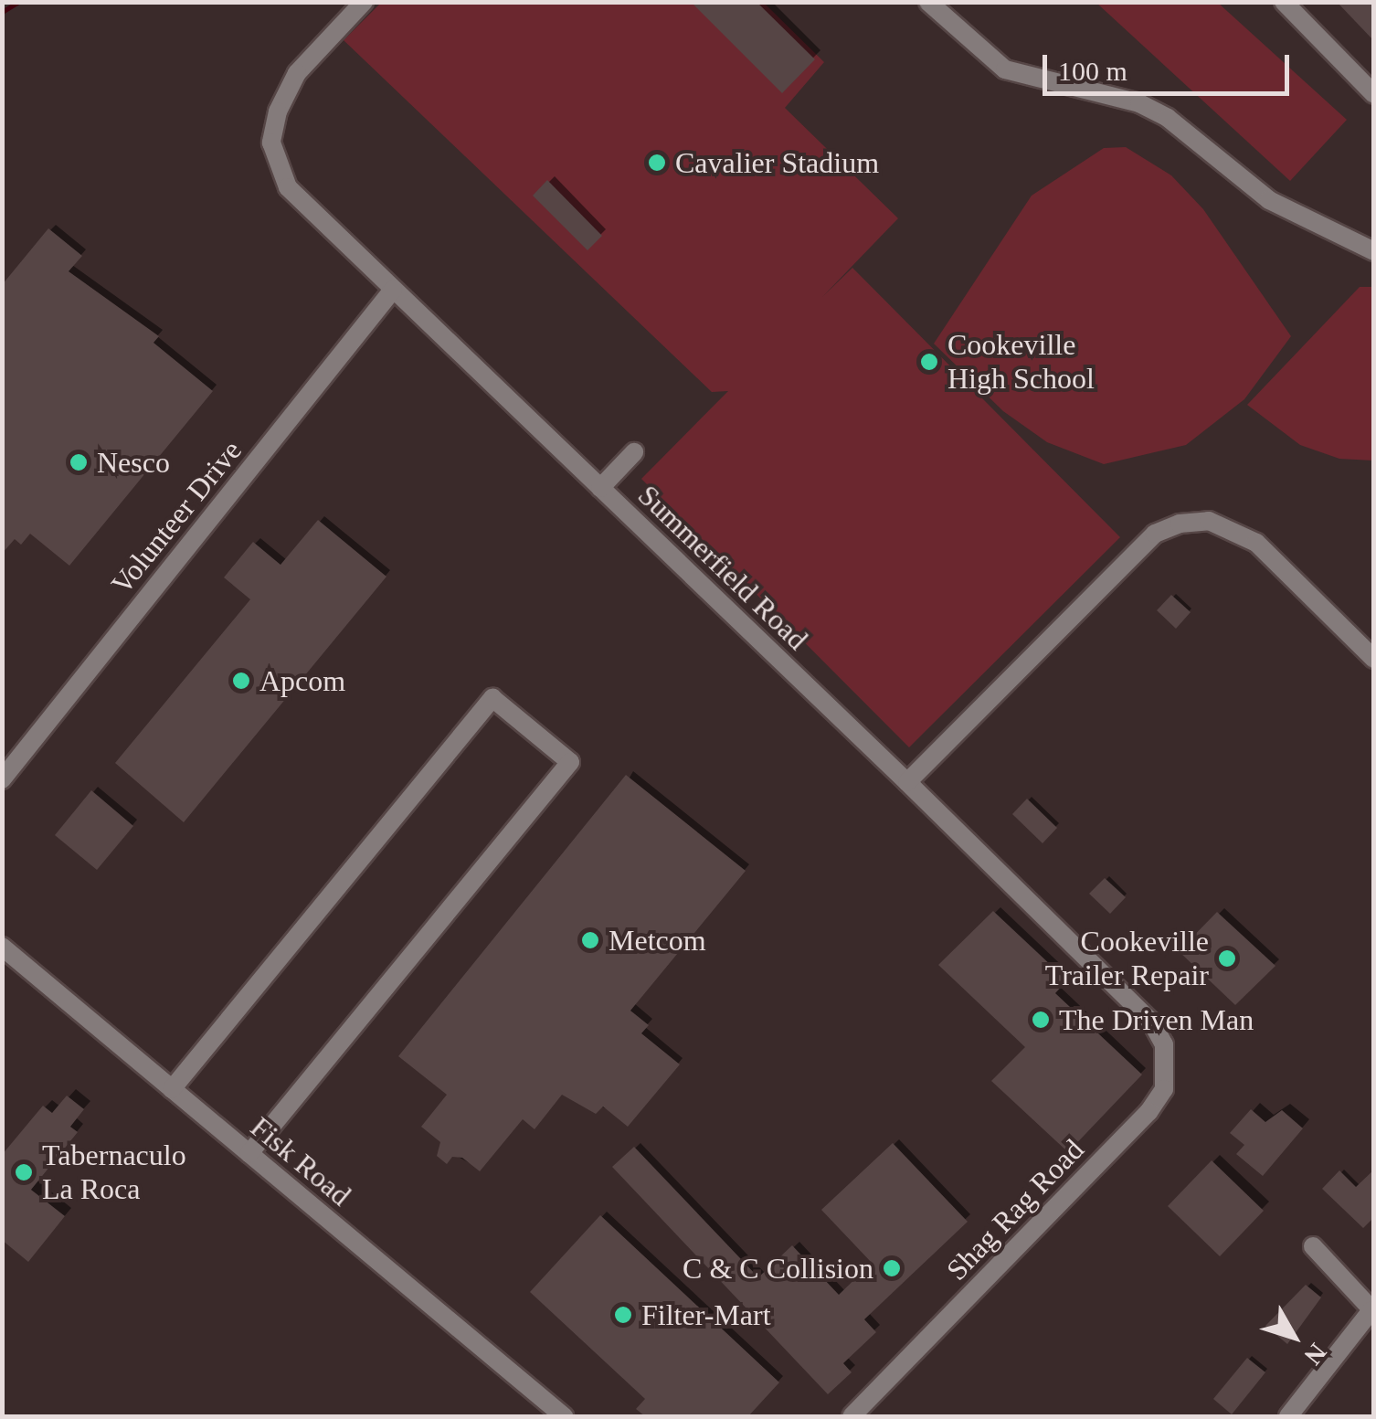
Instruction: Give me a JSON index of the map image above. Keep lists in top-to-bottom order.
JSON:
{
  "streets": {
    "street": [
      "Volunteer Drive",
      "Summerfield Road",
      "Fisk Road",
      "Shag Rag Road"
    ]
  },
  "crossings": [
    ["Volunteer Drive", "Summerfield Road"],
    ["Summerfield Road", "Shag Rag Road"]
  ],
  "places": [
    "Cavalier Stadium",
    "Cookeville High School",
    "Nesco",
    "Apcom",
    "Metcom",
    "Cookeville Trailer Repair",
    "The Driven Man",
    "Tabernaculo La Roca",
    "C & C Collision",
    "Filter-Mart"
  ],
  "scale_bar": "100 m",
  "north": "bottom right"
}
